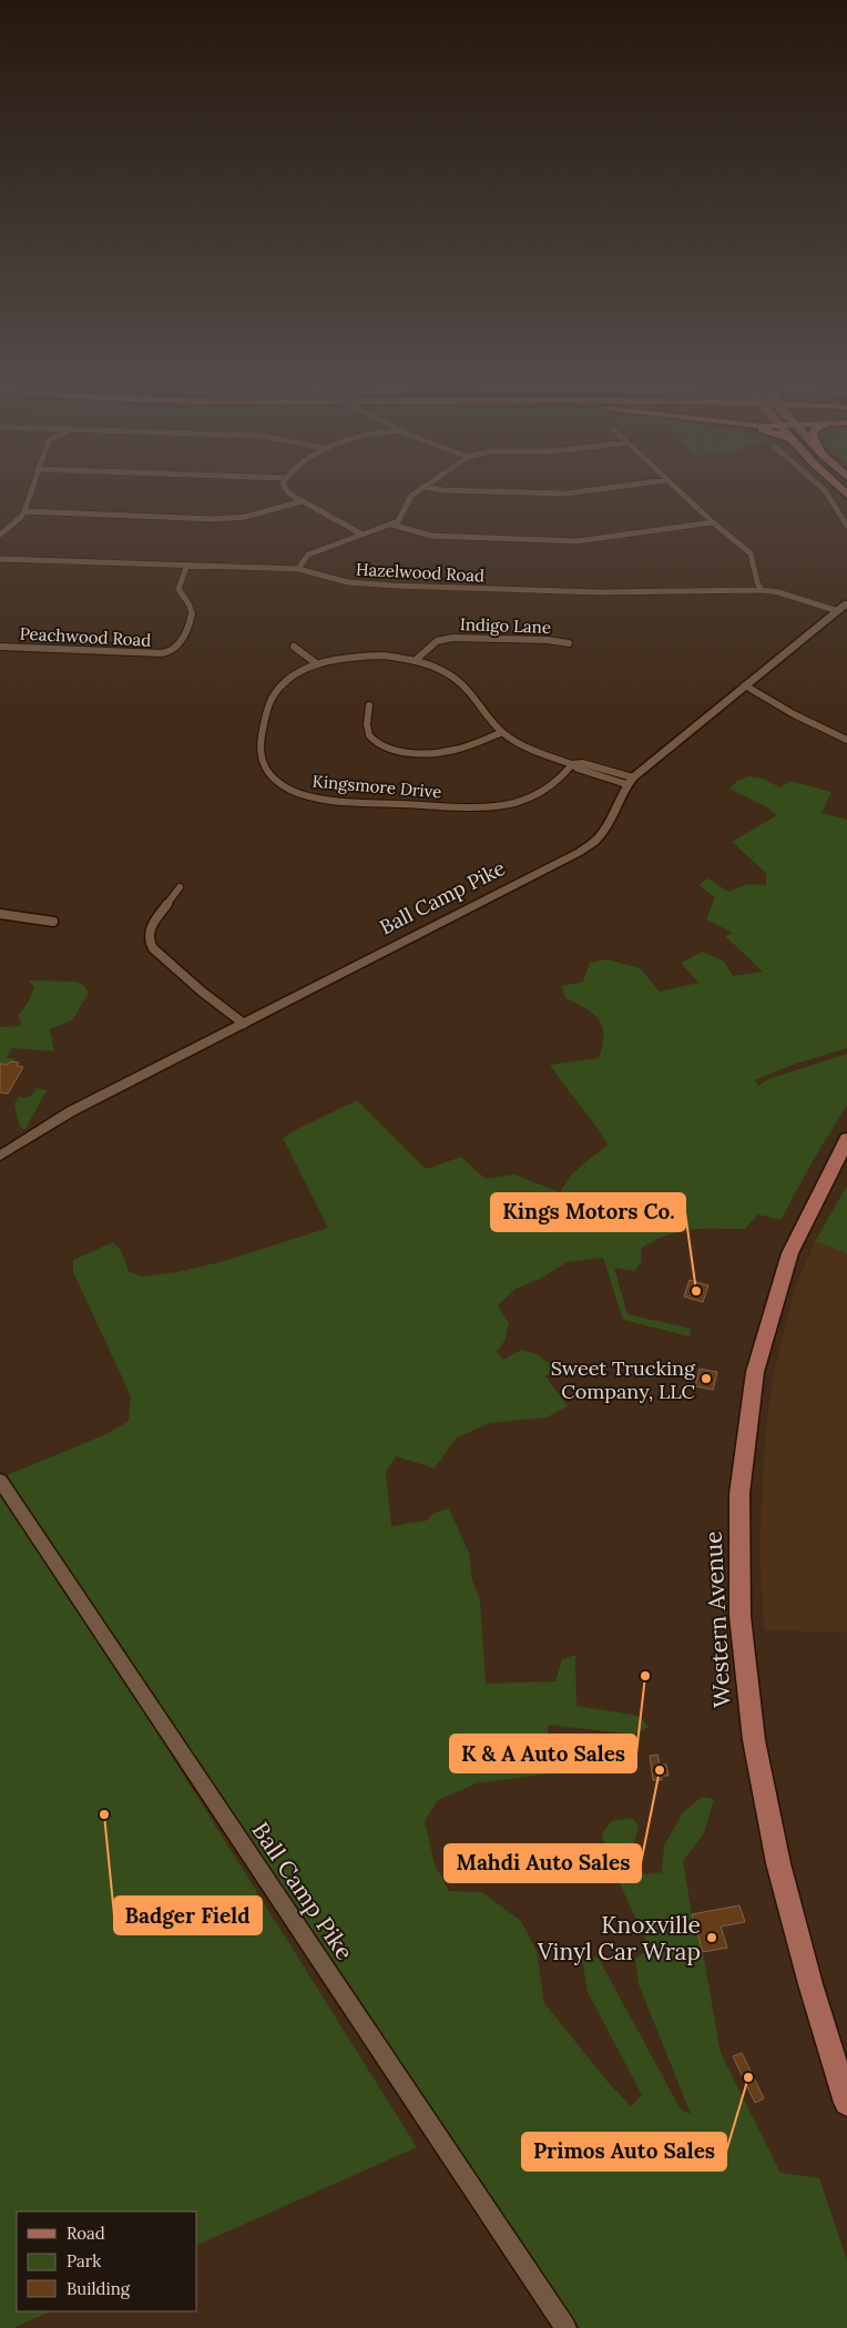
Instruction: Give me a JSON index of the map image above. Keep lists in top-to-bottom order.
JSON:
{
  "streets": {
    "main road": ["Western Avenue"],
    "street": [
      "Hazelwood Road",
      "Indigo Lane",
      "Peachwood Road",
      "Kingsmore Drive",
      "Ball Camp Pike"
    ]
  },
  "crossings": [
    ["Hazelwood Road", "Peachwood Road"],
    ["Hazelwood Road", "Ball Camp Pike"],
    ["Indigo Lane", "Kingsmore Drive"],
    ["Kingsmore Drive", "Ball Camp Pike"]
  ],
  "places": [
    "Kings Motors Co.",
    "Sweet Trucking Company, LLC",
    "K & A Auto Sales",
    "Mahdi Auto Sales",
    "Badger Field",
    "Knoxville Vinyl Car Wrap",
    "Primos Auto Sales"
  ],
  "legend": ["Road", "Park", "Building"]
}
